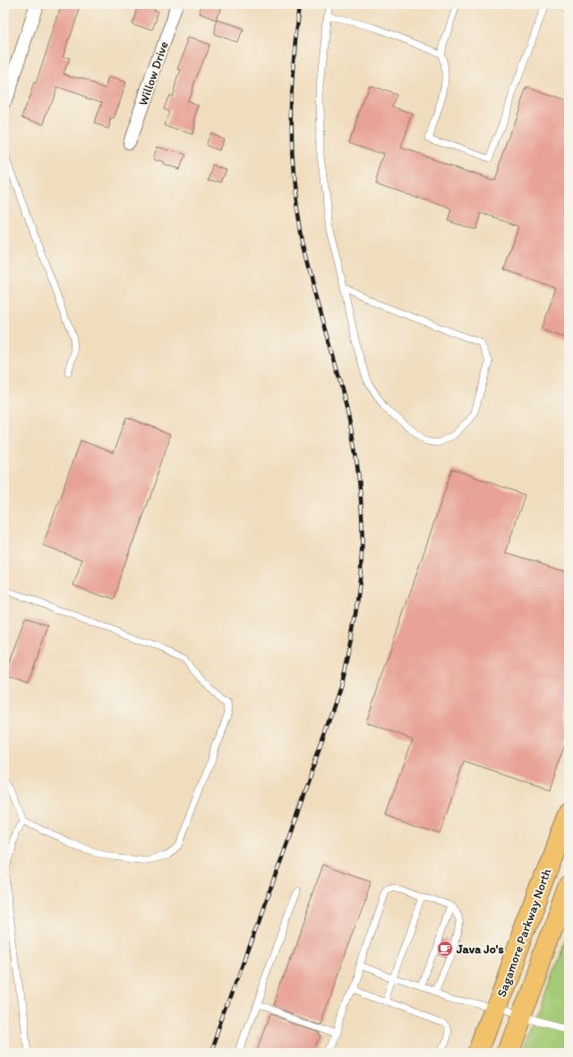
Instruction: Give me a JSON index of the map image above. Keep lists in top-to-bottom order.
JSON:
{
  "streets": {
    "main road": ["Sagamore Parkway North"],
    "street": ["Willow Drive"]
  },
  "places": {
    "cafe": ["Java Jo's"]
  }
}
